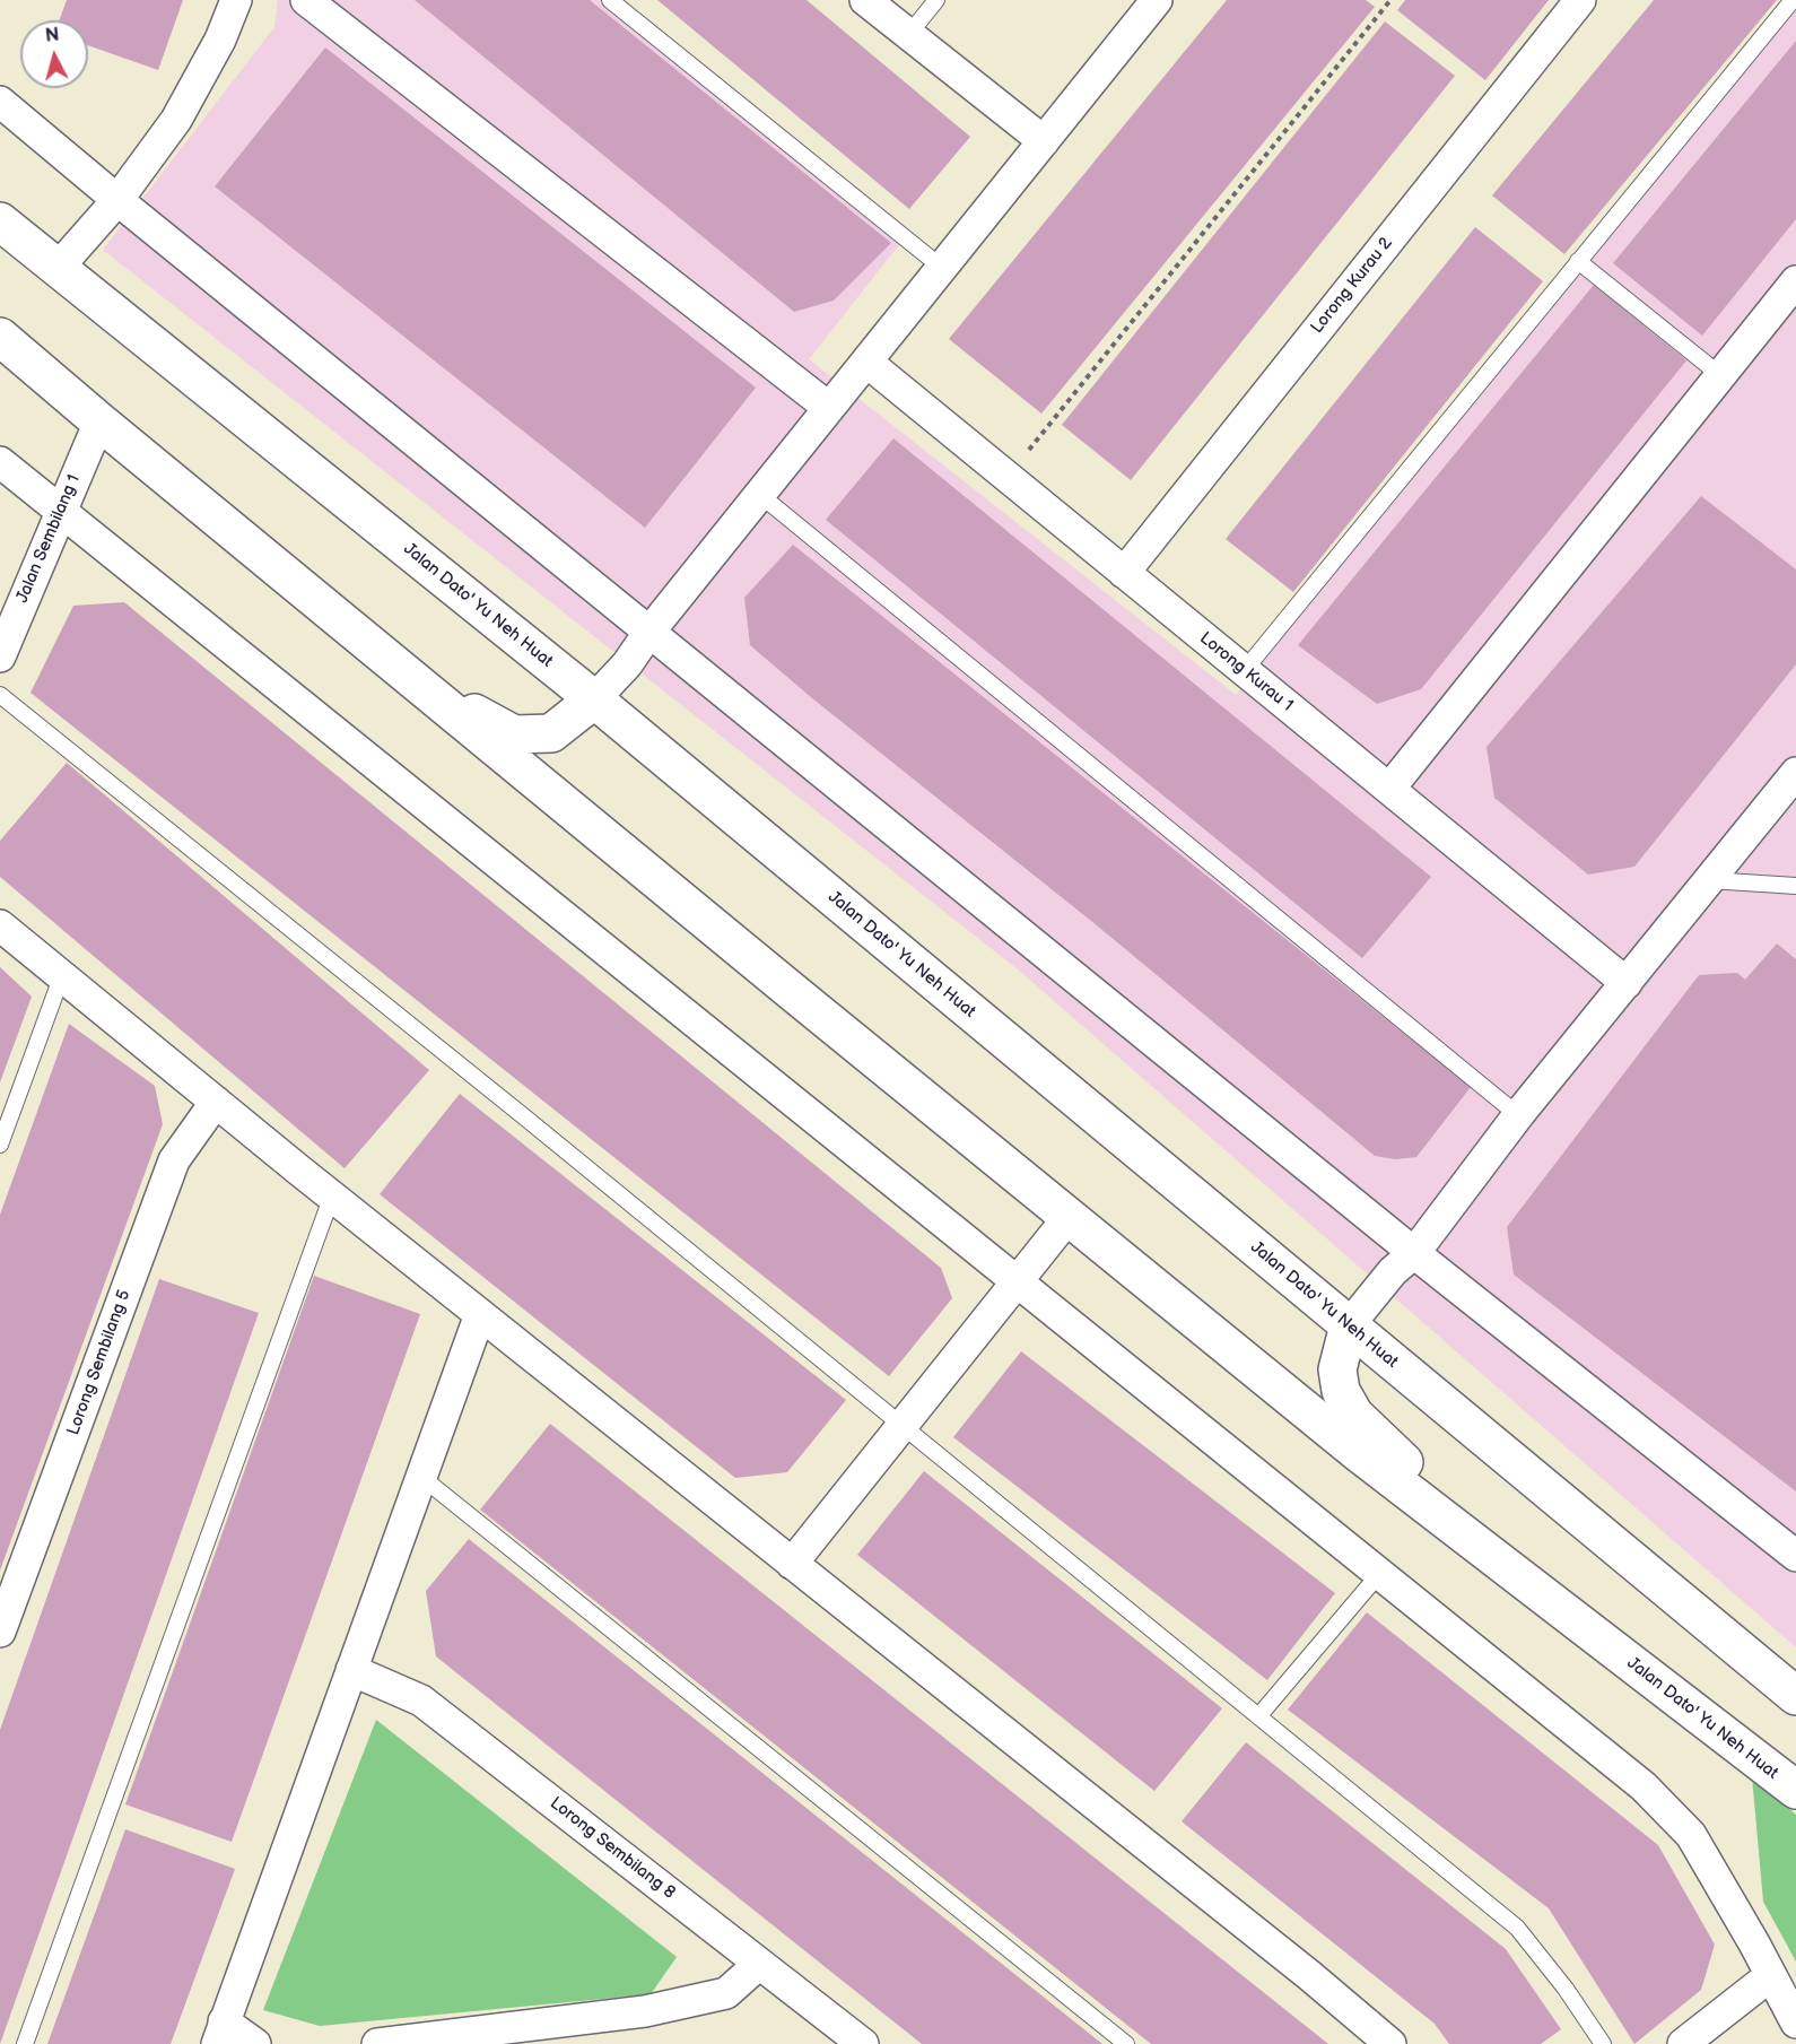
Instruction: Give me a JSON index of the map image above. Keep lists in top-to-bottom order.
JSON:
{
  "streets": {
    "main road": ["Jalan Dato' Yu Neh Huat"],
    "street": [
      "Lorong Kurau 2",
      "Jalan Sembilang 1",
      "Lorong Kurau 1",
      "Lorong Sembilang 5",
      "Lorong Sembilang 8"
    ]
  },
  "crossings": [
    ["Lorong Kurau 2", "Lorong Kurau 1"],
    ["Jalan Sembilang 1", "Jalan Dato' Yu Neh Huat"]
  ],
  "north": "top"
}
